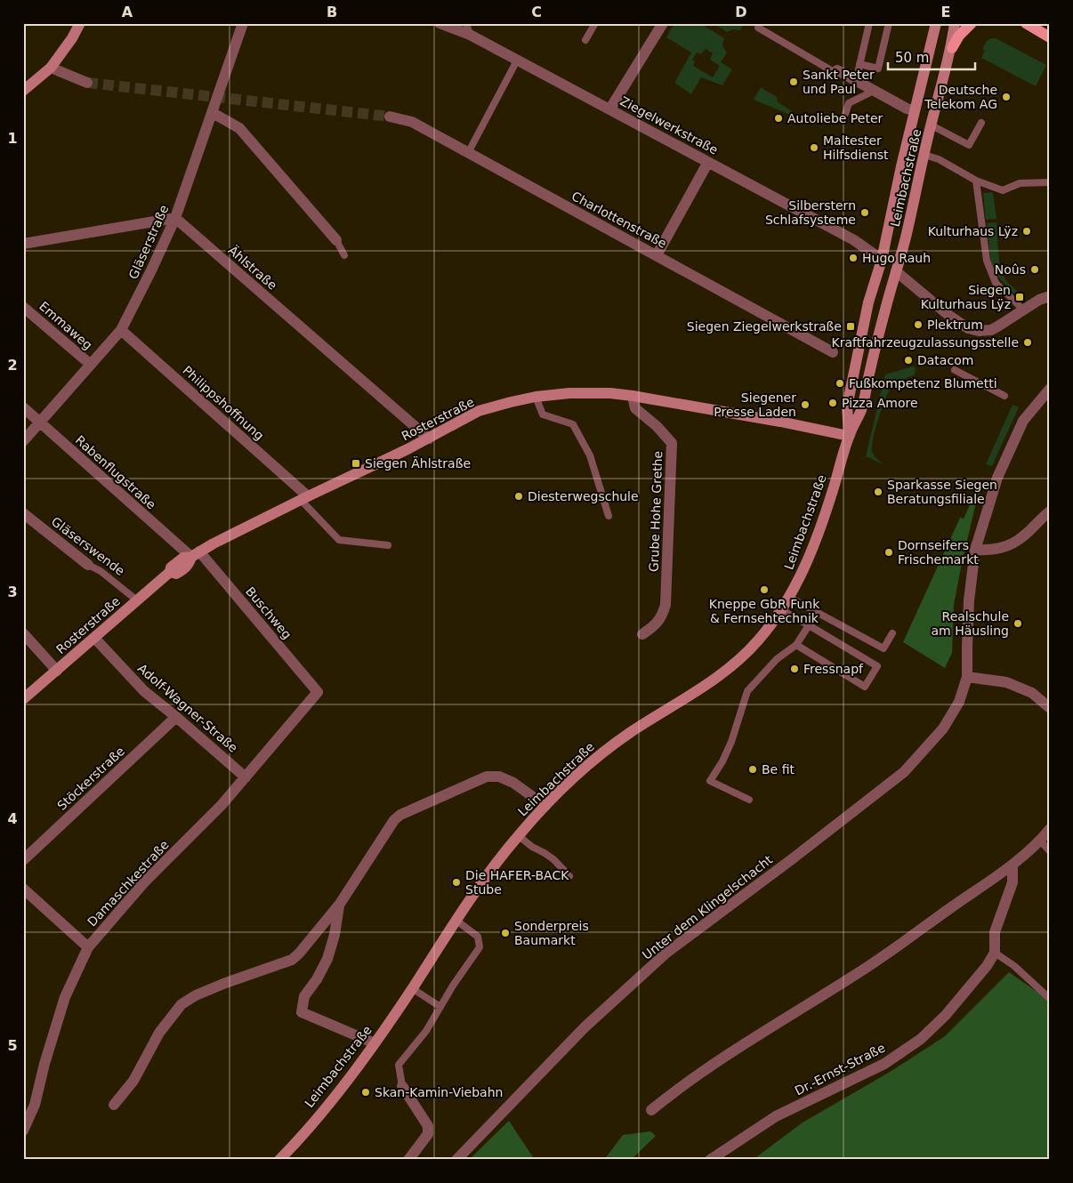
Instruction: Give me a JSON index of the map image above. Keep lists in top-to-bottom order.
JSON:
{
  "streets": {
    "main road": ["Leimbachstraße", "Rosterstraße"],
    "street": [
      "Ziegelwerkstraße",
      "Charlottenstraße",
      "Gläserstraße",
      "Ählstraße",
      "Emmaweg",
      "Philippshoffnung",
      "Rabenflugstraße",
      "Grube Hohe Grethe",
      "Gläserswende",
      "Buschweg",
      "Adolf-Wagner-Straße",
      "Stöckerstraße",
      "Damaschkestraße",
      "Unter dem Klingelschacht",
      "Dr.-Ernst-Straße"
    ]
  },
  "crossings": [
    ["Ziegelwerkstraße", "Leimbachstraße"],
    ["Leimbachstraße", "Rosterstraße"],
    ["Gläserstraße", "Ählstraße"],
    ["Gläserstraße", "Emmaweg"],
    ["Gläserstraße", "Philippshoffnung"],
    ["Gläserstraße", "Rabenflugstraße"],
    ["Ählstraße", "Rosterstraße"],
    ["Philippshoffnung", "Rosterstraße"],
    ["Rosterstraße", "Rabenflugstraße"],
    ["Rosterstraße", "Grube Hohe Grethe"],
    ["Rosterstraße", "Gläserswende"],
    ["Rosterstraße", "Buschweg"],
    ["Rosterstraße", "Adolf-Wagner-Straße"],
    ["Rabenflugstraße", "Buschweg"],
    ["Buschweg", "Damaschkestraße"],
    ["Adolf-Wagner-Straße", "Stöckerstraße"],
    ["Adolf-Wagner-Straße", "Damaschkestraße"]
  ],
  "places": {
    "other": [
      "Sankt Peter und Paul",
      "Deutsche Telekom AG",
      "Autoliebe Peter",
      "Maltester Hilfsdienst",
      "Silberstern Schlafsysteme",
      "Kulturhaus Lÿz",
      "Hugo Rauh",
      "Noûs",
      "Plektrum",
      "Kraftfahrzeugzulassungsstelle",
      "Datacom",
      "Fußkompetenz Blumetti",
      "Pizza Amore",
      "Siegener Presse Laden",
      "Sparkasse Siegen Beratungsfiliale",
      "Diesterwegschule",
      "Dornseifers Frischemarkt",
      "Kneppe GbR Funk & Fernsehtechnik",
      "Realschule am Häusling",
      "Fressnapf",
      "Be fit",
      "Die HAFER-BACK Stube",
      "Sonderpreis Baumarkt",
      "Skan-Kamin-Viebahn"
    ],
    "transit": ["Siegen Kulturhaus Lÿz", "Siegen Ziegelwerkstraße", "Siegen Ählstraße"]
  },
  "scale_bar": "50 m",
  "grid": {
    "columns": [
      "A",
      "B",
      "C",
      "D",
      "E"
    ],
    "rows": [
      "1",
      "2",
      "3",
      "4",
      "5"
    ]
  }
}
